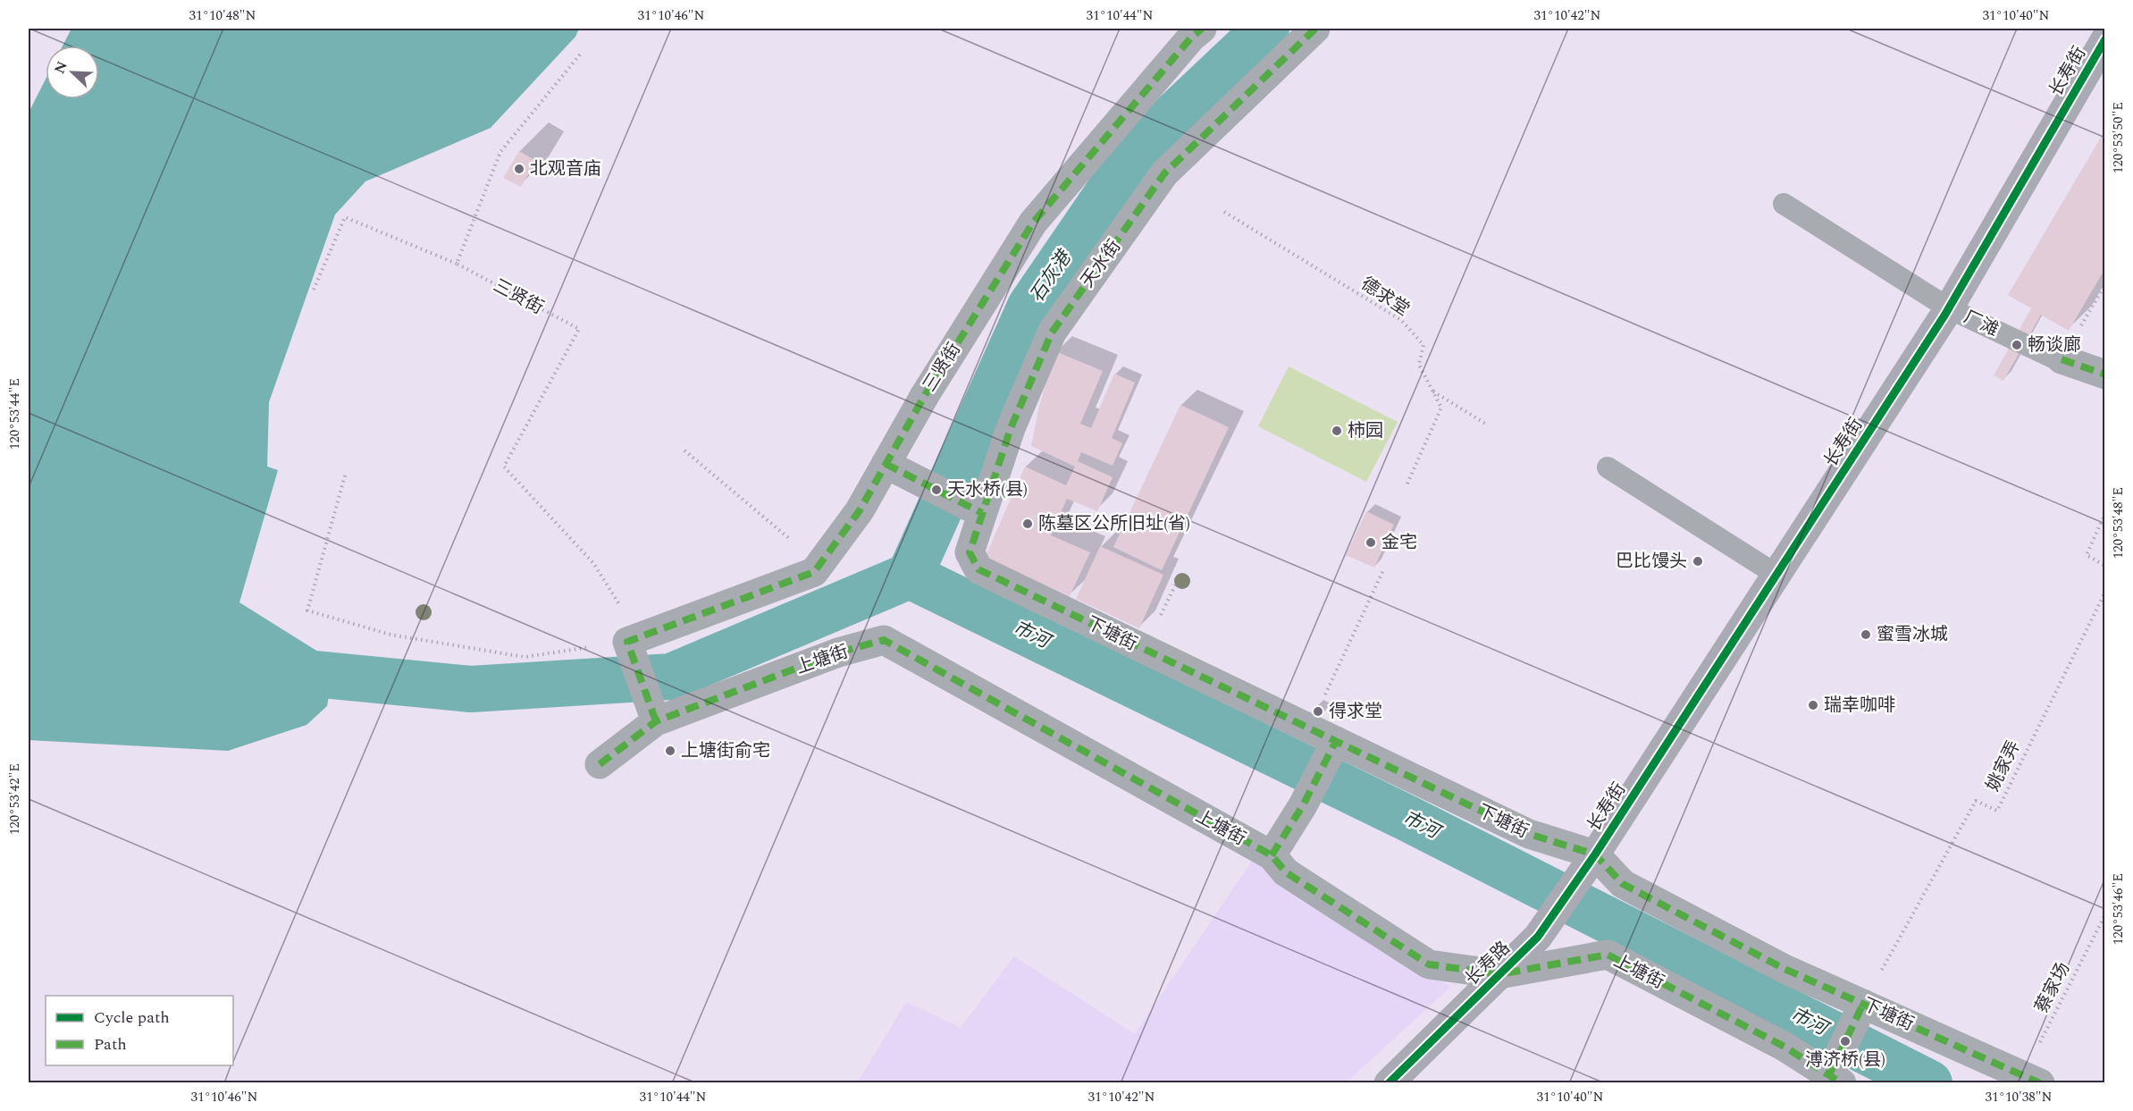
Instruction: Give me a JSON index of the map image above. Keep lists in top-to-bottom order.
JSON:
{
  "streets": {
    "street": [
      "长寿街",
      "天水街",
      "三贤街",
      "下塘街",
      "上塘街",
      "长寿路"
    ],
    "lane": ["厂滩"],
    "path": ["德求堂", "姚家弄", "蔡家场"]
  },
  "crossings": [
    ["长寿街", "厂滩"],
    ["长寿街", "下塘街"],
    ["长寿街", "长寿路"],
    ["天水街", "下塘街"],
    ["下塘街", "姚家弄"],
    ["下塘街", "长寿路"],
    ["下塘街", "蔡家场"],
    ["上塘街", "长寿路"]
  ],
  "water": ["石灰港", "市河"],
  "places": [
    "北观音庙",
    "畅谈廊",
    "柿园",
    "天水桥(县)",
    "陈墓区公所旧址(省)",
    "金宅",
    "巴比馒头",
    "蜜雪冰城",
    "瑞幸咖啡",
    "得求堂",
    "上塘街俞宅",
    "溥济桥(县)"
  ],
  "legend": ["Cycle path", "Path"],
  "north": "top left",
  "coordinates": [
    "31°10'48\"N",
    "31°10'46\"N",
    "31°10'44\"N",
    "31°10'42\"N",
    "31°10'40\"N",
    "120°53'50\"E",
    "120°53'44\"E",
    "120°53'48\"E",
    "120°53'42\"E",
    "120°53'46\"E",
    "31°10'38\"N"
  ]
}
